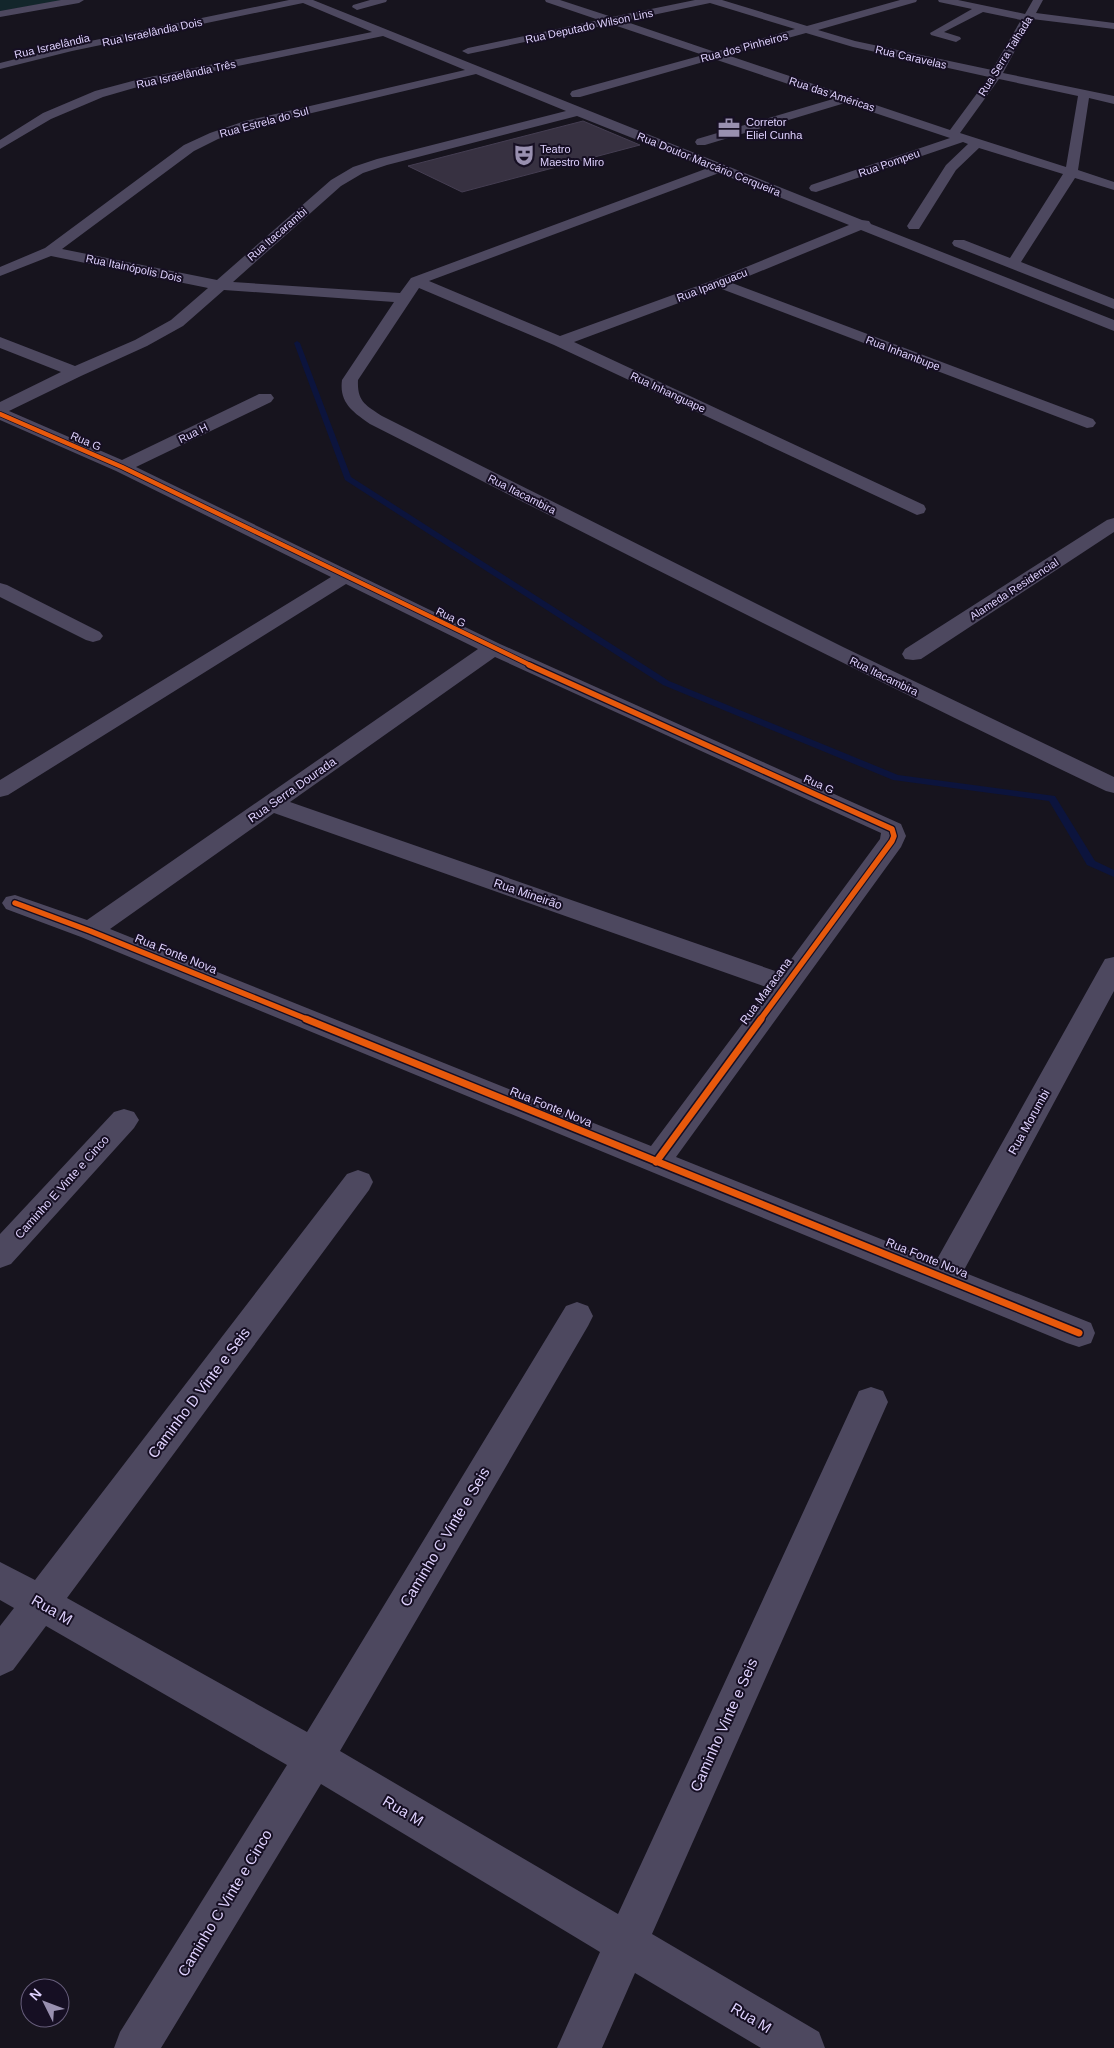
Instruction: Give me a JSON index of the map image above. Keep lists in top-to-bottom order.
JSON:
{
  "streets": {
    "street": [
      "Rua Deputado Wilson Lins",
      "Rua Israelândia Dois",
      "Rua Israelândia",
      "Rua dos Pinheiros",
      "Rua Serra Talhada",
      "Rua Caravelas",
      "Rua Israelândia Três",
      "Rua das Américas",
      "Rua Estrela do Sul",
      "Rua Pompeu",
      "Rua Doutor Marcário Cerqueira",
      "Rua Itacarambi",
      "Rua Itainópolis Dois",
      "Rua Ipanguacu",
      "Rua Inhambupe",
      "Rua Inhanguape",
      "Rua H",
      "Rua G",
      "Rua Itacambira",
      "Alameda Residencial",
      "Rua Serra Dourada",
      "Rua Mineirão",
      "Rua Fonte Nova",
      "Rua Maracana",
      "Rua Morumbi",
      "Caminho E Vinte e Cinco",
      "Caminho D Vinte e Seis",
      "Caminho C Vinte e Seis",
      "Rua M",
      "Caminho Vinte e Seis",
      "Caminho C Vinte e Cinco"
    ]
  },
  "crossings": [
    ["Rua Deputado Wilson Lins", "Rua Caravelas"],
    ["Rua Deputado Wilson Lins", "Rua das Américas"],
    ["Rua Israelândia Dois", "Rua Doutor Marcário Cerqueira"],
    ["Rua dos Pinheiros", "Rua Caravelas"],
    ["Rua dos Pinheiros", "Rua das Américas"],
    ["Rua Serra Talhada", "Rua Caravelas"],
    ["Rua Serra Talhada", "Rua das Américas"],
    ["Rua Serra Talhada", "Rua Pompeu"],
    ["Rua Israelândia Três", "Rua Doutor Marcário Cerqueira"],
    ["Rua das Américas", "Rua Pompeu"],
    ["Rua Estrela do Sul", "Rua Doutor Marcário Cerqueira"],
    ["Rua Estrela do Sul", "Rua Itainópolis Dois"],
    ["Rua Doutor Marcário Cerqueira", "Rua Itacarambi"],
    ["Rua Doutor Marcário Cerqueira", "Rua Ipanguacu"],
    ["Rua Itacarambi", "Rua Itainópolis Dois"],
    ["Rua Itainópolis Dois", "Rua Inhanguape"],
    ["Rua Itainópolis Dois", "Rua Itacambira"],
    ["Rua Ipanguacu", "Rua Inhambupe"],
    ["Rua Ipanguacu", "Rua Inhanguape"],
    ["Rua Inhanguape", "Rua Itacambira"],
    ["Rua H", "Rua G"],
    ["Rua G", "Rua Serra Dourada"],
    ["Rua G", "Rua Maracana"],
    ["Rua Serra Dourada", "Rua Mineirão"],
    ["Rua Serra Dourada", "Rua Fonte Nova"],
    ["Rua Mineirão", "Rua Maracana"],
    ["Rua Fonte Nova", "Rua Maracana"],
    ["Rua Fonte Nova", "Rua Morumbi"],
    ["Caminho D Vinte e Seis", "Rua M"],
    ["Caminho C Vinte e Seis", "Rua M"],
    ["Caminho C Vinte e Seis", "Caminho C Vinte e Cinco"],
    ["Rua M", "Caminho Vinte e Seis"],
    ["Rua M", "Caminho C Vinte e Cinco"]
  ],
  "places": {
    "office": ["Corretor Eliel Cunha"],
    "theatre": ["Teatro Maestro Miro"]
  },
  "north": "top left"
}
